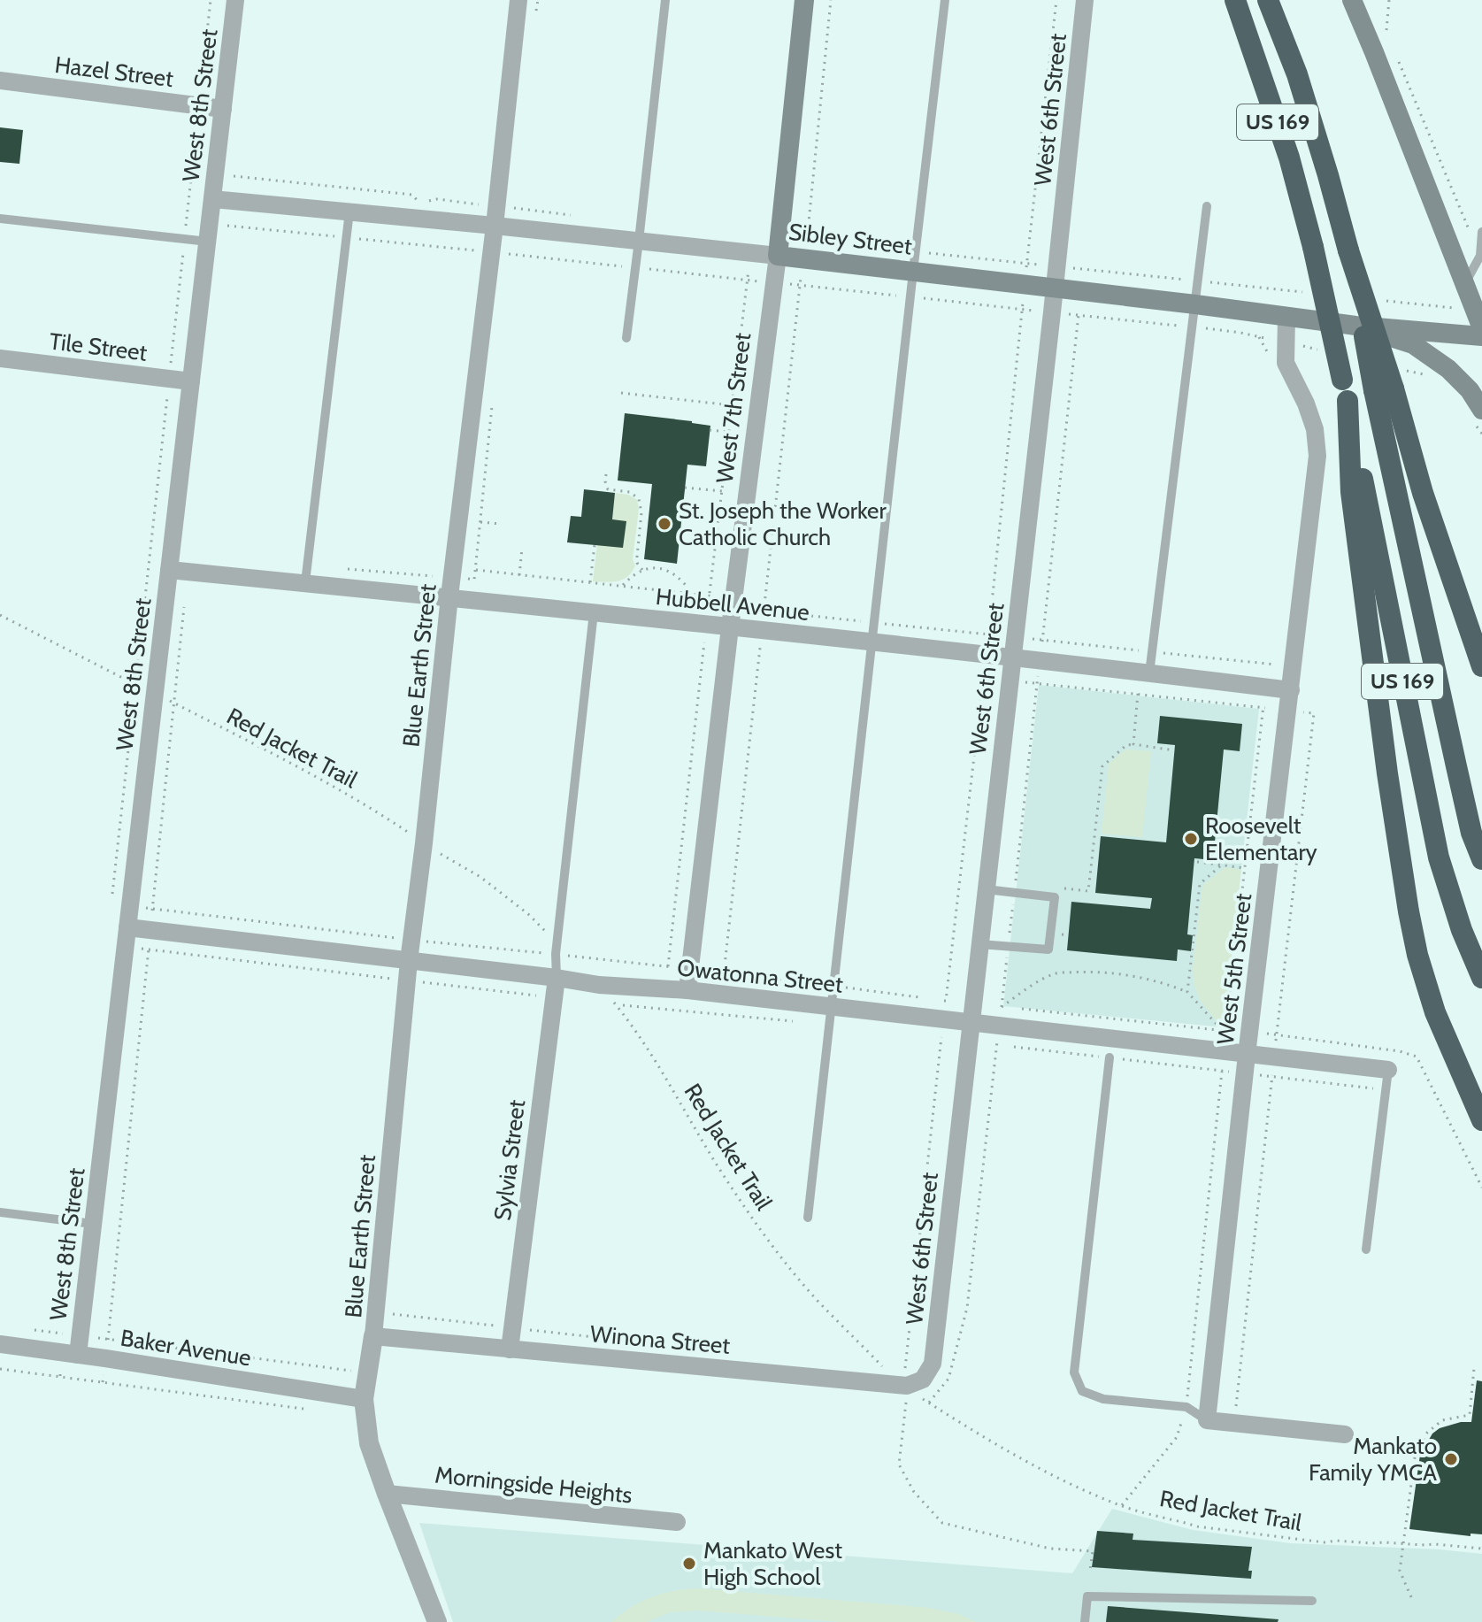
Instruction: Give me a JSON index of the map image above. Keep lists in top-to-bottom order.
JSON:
{
  "streets": {
    "highway": ["US 169"],
    "main road": ["Sibley Street", "West 7th Street"],
    "street": [
      "Hazel Street",
      "West 8th Street",
      "West 6th Street",
      "Tile Street",
      "Hubbell Avenue",
      "Blue Earth Street",
      "West 5th Street",
      "Owatonna Street",
      "Sylvia Street",
      "Winona Street",
      "Baker Avenue",
      "Morningside Heights"
    ],
    "path": ["Red Jacket Trail"]
  },
  "crossings": [
    ["Hazel Street", "West 8th Street"],
    ["West 8th Street", "Sibley Street"],
    ["West 8th Street", "Tile Street"],
    ["West 8th Street", "Hubbell Avenue"],
    ["West 8th Street", "Red Jacket Trail"],
    ["West 8th Street", "Owatonna Street"],
    ["West 8th Street", "Baker Avenue"],
    ["West 6th Street", "Sibley Street"],
    ["West 6th Street", "Hubbell Avenue"],
    ["West 6th Street", "Red Jacket Trail"],
    ["West 6th Street", "Owatonna Street"],
    ["West 6th Street", "Winona Street"],
    ["Sibley Street", "West 7th Street"],
    ["Sibley Street", "Blue Earth Street"],
    ["Sibley Street", "West 5th Street"],
    ["West 7th Street", "Hubbell Avenue"],
    ["West 7th Street", "Owatonna Street"],
    ["Hubbell Avenue", "Blue Earth Street"],
    ["Hubbell Avenue", "West 5th Street"],
    ["Blue Earth Street", "Red Jacket Trail"],
    ["Blue Earth Street", "Owatonna Street"],
    ["Blue Earth Street", "Winona Street"],
    ["Red Jacket Trail", "Owatonna Street"],
    ["Red Jacket Trail", "Winona Street"],
    ["West 5th Street", "Owatonna Street"],
    ["Owatonna Street", "Sylvia Street"],
    ["Sylvia Street", "Winona Street"]
  ],
  "places": [
    "St. Joseph the Worker Catholic Church",
    "Roosevelt Elementary",
    "Mankato Family YMCA",
    "Mankato West High School"
  ]
}
